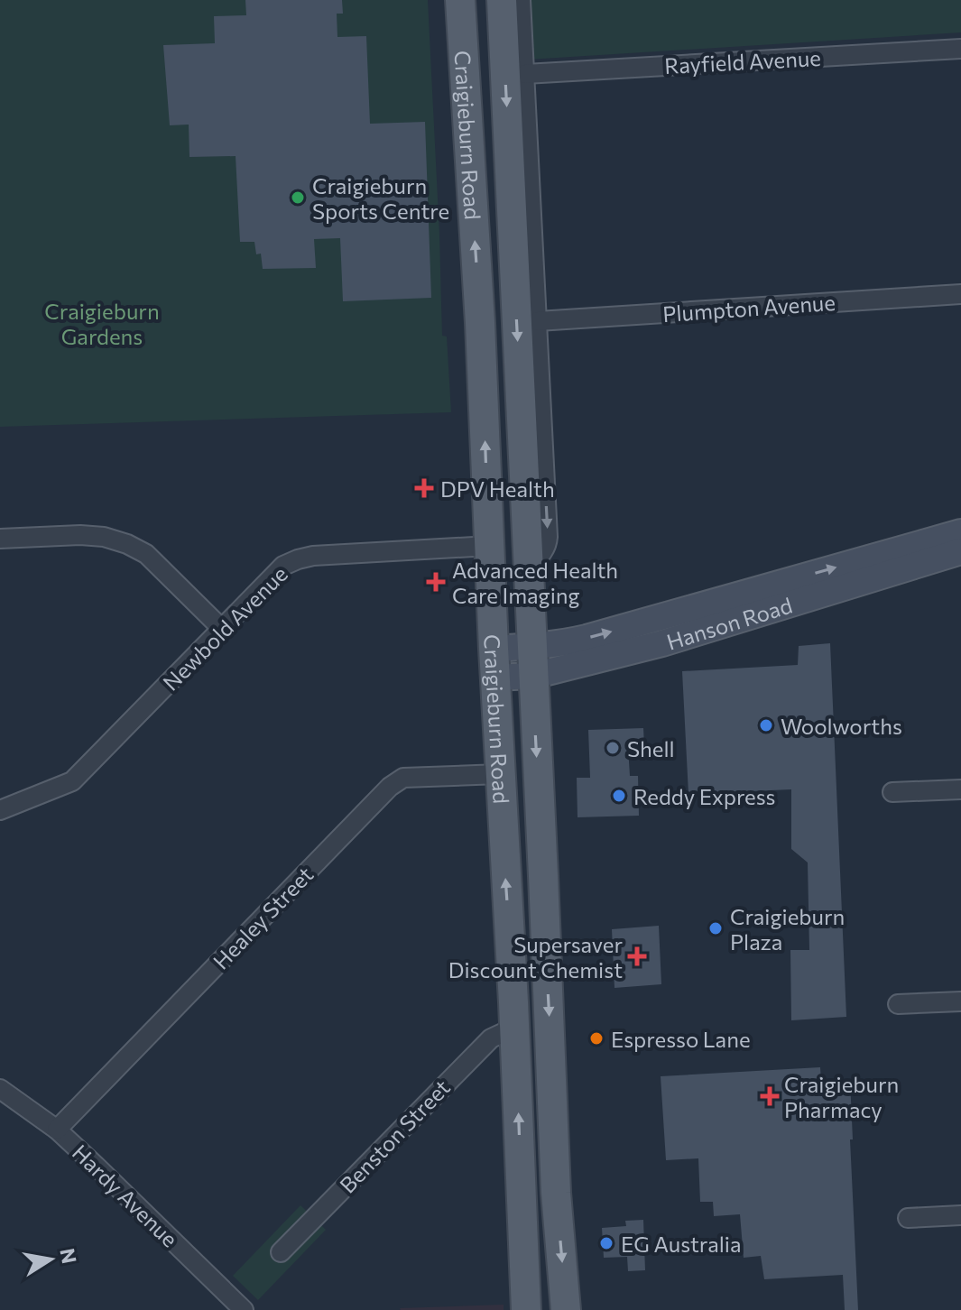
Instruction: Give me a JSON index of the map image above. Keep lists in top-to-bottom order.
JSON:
{
  "streets": {
    "main road": ["Craigieburn Road"],
    "street": [
      "Rayfield Avenue",
      "Plumpton Avenue",
      "Hanson Road",
      "Newbold Avenue",
      "Healey Street",
      "Benston Street",
      "Hardy Avenue"
    ]
  },
  "crossings": [
    ["Craigieburn Road", "Hanson Road"],
    ["Craigieburn Road", "Newbold Avenue"],
    ["Craigieburn Road", "Healey Street"],
    ["Craigieburn Road", "Benston Street"],
    ["Healey Street", "Hardy Avenue"]
  ],
  "parks": ["Craigieburn Gardens"],
  "places": {
    "other": [
      "Craigieburn Sports Centre",
      "Woolworths",
      "Shell",
      "Reddy Express",
      "Craigieburn Plaza",
      "Espresso Lane",
      "EG Australia"
    ],
    "health": [
      "DPV Health",
      "Advanced Health Care Imaging",
      "Supersaver Discount Chemist",
      "Craigieburn Pharmacy"
    ]
  },
  "north": "right"
}
